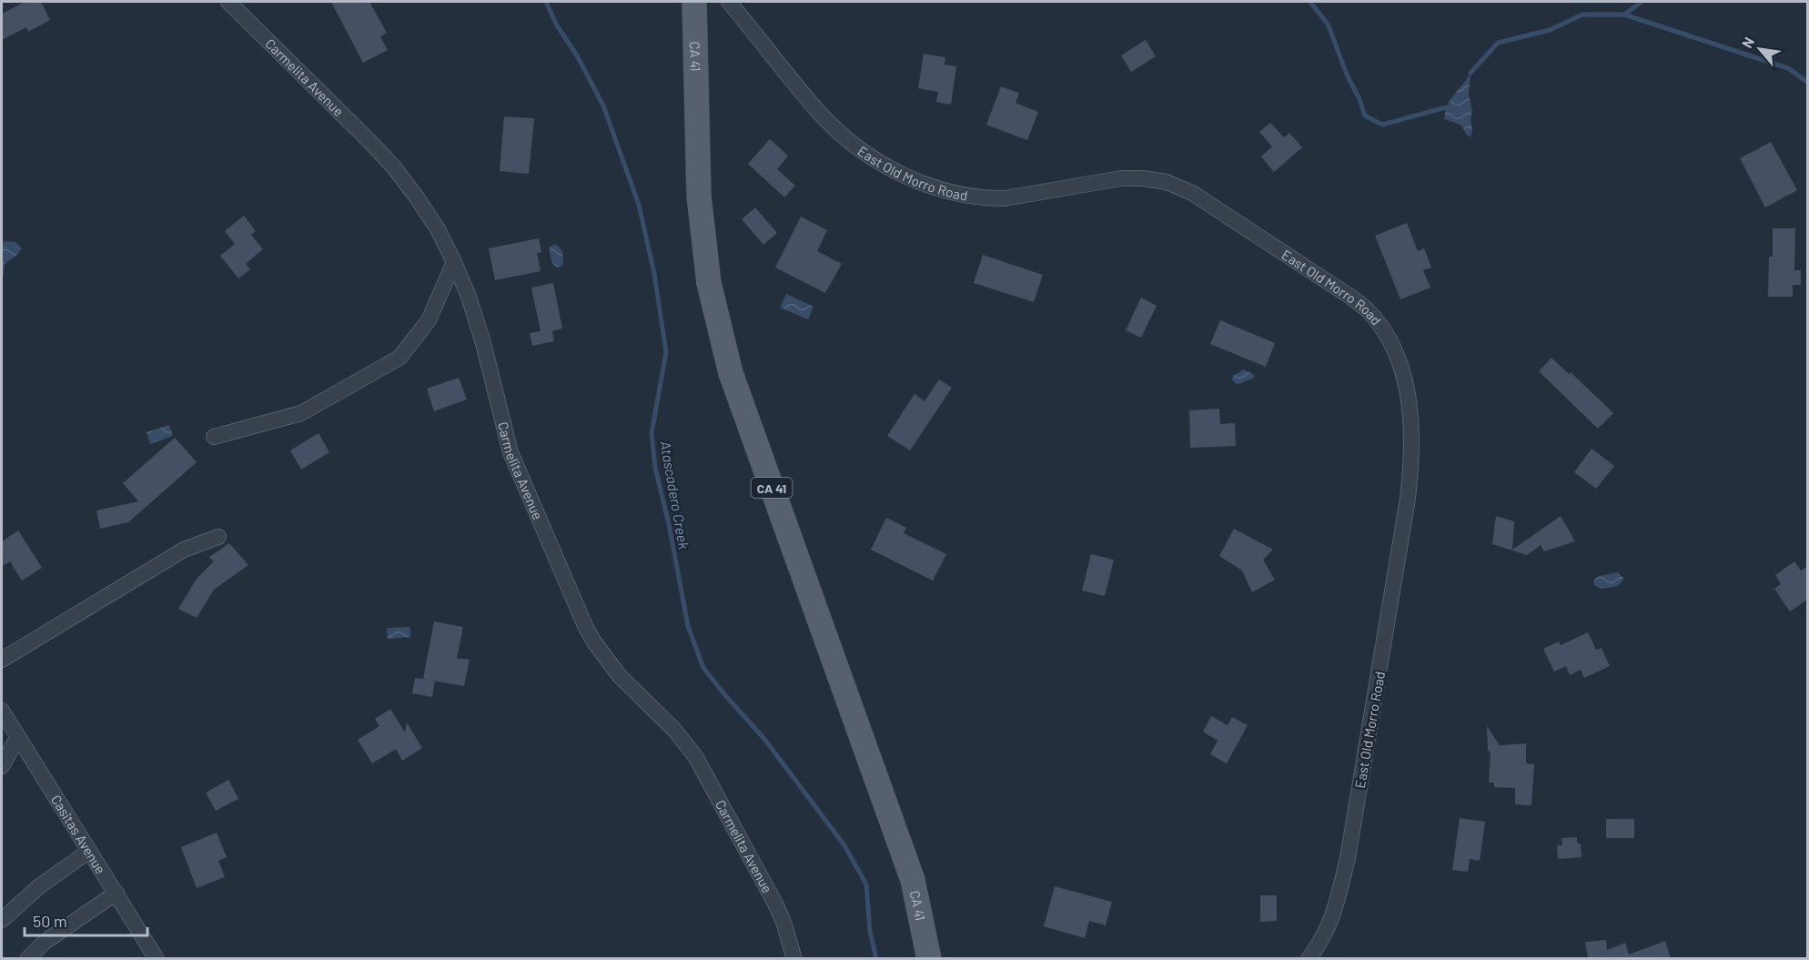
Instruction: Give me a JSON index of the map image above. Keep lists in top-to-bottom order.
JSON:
{
  "streets": {
    "main road": ["CA 41"],
    "street": ["Carmelita Avenue", "East Old Morro Road", "Casitas Avenue"]
  },
  "water": ["Atascadero Creek"],
  "scale_bar": "50 m",
  "north": "top left"
}
